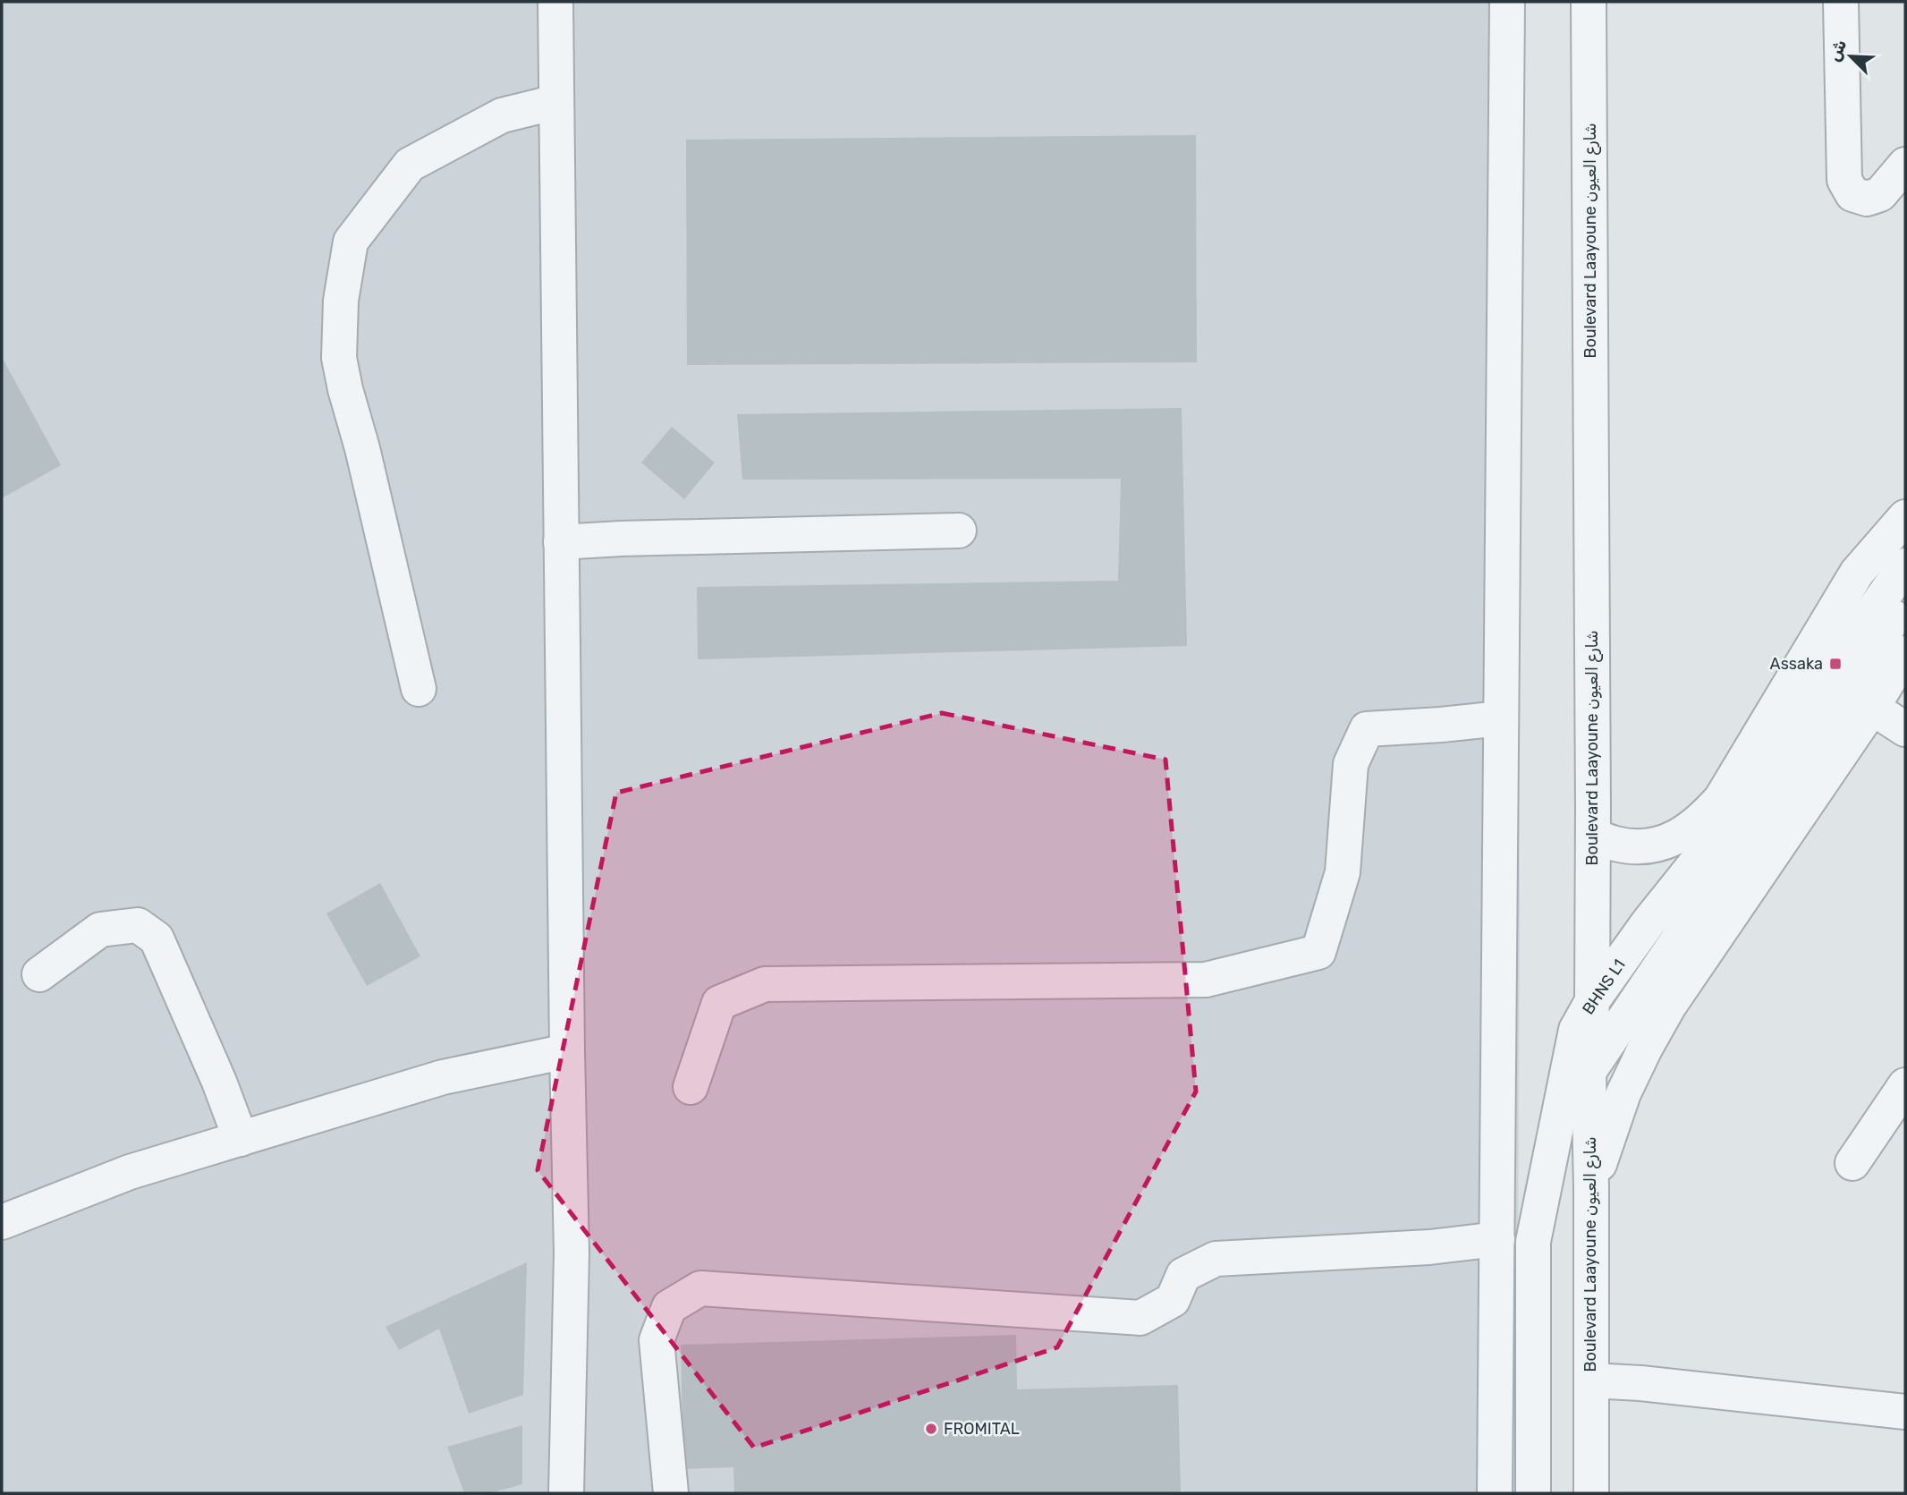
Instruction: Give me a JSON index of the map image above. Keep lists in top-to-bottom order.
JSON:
{
  "streets": {
    "street": ["Boulevard Laayoune شارع العيون", "BHNS L1"]
  },
  "crossings": [
    ["Boulevard Laayoune شارع العيون", "BHNS L1"]
  ],
  "places": {
    "transit": ["Assaka"],
    "other": ["FROMITAL"]
  },
  "north": "top left"
}
